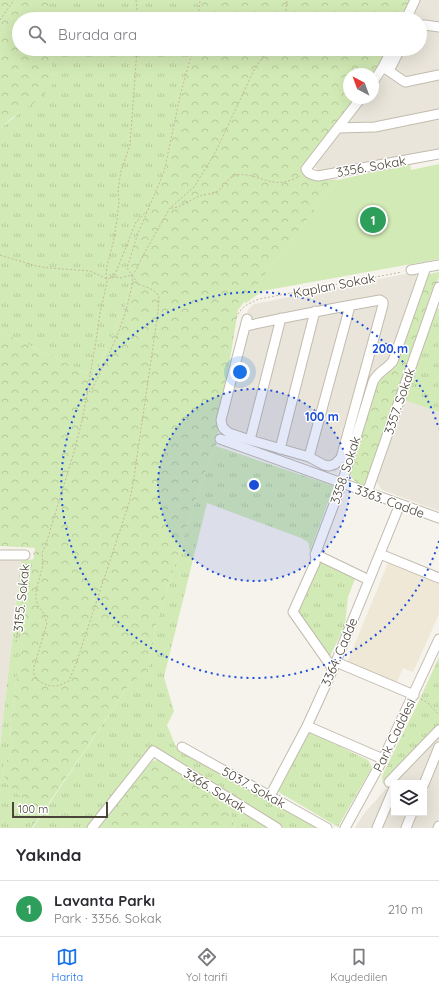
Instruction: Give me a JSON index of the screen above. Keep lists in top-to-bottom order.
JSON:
{
  "streets": {
    "street": [
      "3356. Sokak",
      "3357. Sokak",
      "3358. Sokak",
      "3363. Cadde",
      "3155. Sokak",
      "3364. Cadde",
      "Park Caddesi",
      "5037. Sokak",
      "3366. Sokak"
    ],
    "path": ["Kaplan Sokak"]
  },
  "crossings": [
    ["3357. Sokak", "3363. Cadde"],
    ["3358. Sokak", "3363. Cadde"],
    ["3358. Sokak", "3364. Cadde"],
    ["3363. Cadde", "3364. Cadde"],
    ["3364. Cadde", "5037. Sokak"]
  ],
  "scale_bar": "100 m",
  "north": "top left",
  "page": {
    "search": "Burada ara",
    "pins": "1",
    "scale": "100 m",
    "heading": "Yakında",
    "list": [
      {
        "mark": "1",
        "name": "Lavanta Parkı",
        "note": "Park · 3356. Sokak",
        "value": "210 m"
      }
    ],
    "nav": ["Harita", "Yol tarifi", "Kaydedilen"]
  },
  "rings": ["200 m", "100 m"]
}
